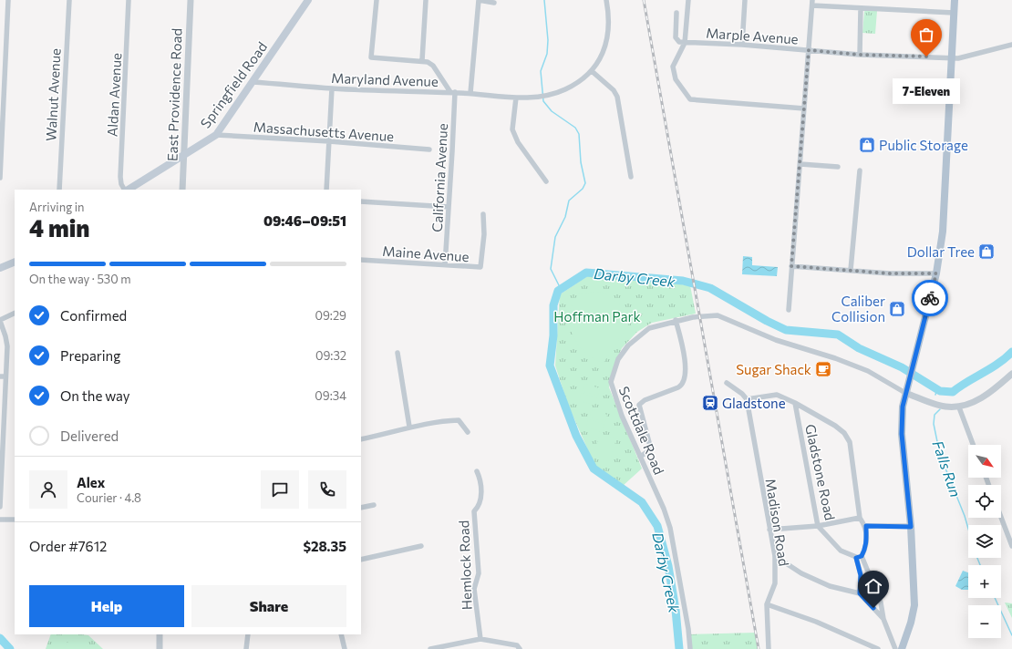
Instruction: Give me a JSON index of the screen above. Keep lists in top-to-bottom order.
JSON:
{
  "streets": {
    "main road": ["Springfield Road"],
    "street": [
      "Marple Avenue",
      "Maryland Avenue",
      "Walnut Avenue",
      "Aldan Avenue",
      "East Providence Road",
      "Massachusetts Avenue",
      "California Avenue",
      "Maine Avenue",
      "Scottdale Road",
      "Gladstone Road",
      "Madison Road",
      "Hemlock Road"
    ]
  },
  "crossings": [
    ["Maryland Avenue", "Springfield Road"],
    ["Maryland Avenue", "California Avenue"],
    ["Springfield Road", "East Providence Road"],
    ["Springfield Road", "Massachusetts Avenue"],
    ["California Avenue", "Maine Avenue"]
  ],
  "water": ["Darby Creek", "Falls Run"],
  "parks": ["Hoffman Park"],
  "places": {
    "other": ["7-Eleven"],
    "shop": ["Public Storage", "Dollar Tree", "Caliber Collision"],
    "cafe": ["Sugar Shack"],
    "station": ["Gladstone"]
  },
  "north": "bottom right",
  "page": {
    "bubble": "7-Eleven",
    "heading": ["4 min", "Arriving in", "09:46–09:51"],
    "panel": [
      "Alex",
      "Courier · 4.8",
      "Order #7612",
      "$28.35"
    ],
    "bar": "On the way · 530 m",
    "list": [
      ["Confirmed", "09:29"],
      ["Preparing", "09:32"],
      ["On the way", "09:34"],
      "Delivered"
    ],
    "map_buttons": ["+", "−"],
    "buttons": ["Help", "Share"]
  }
}
